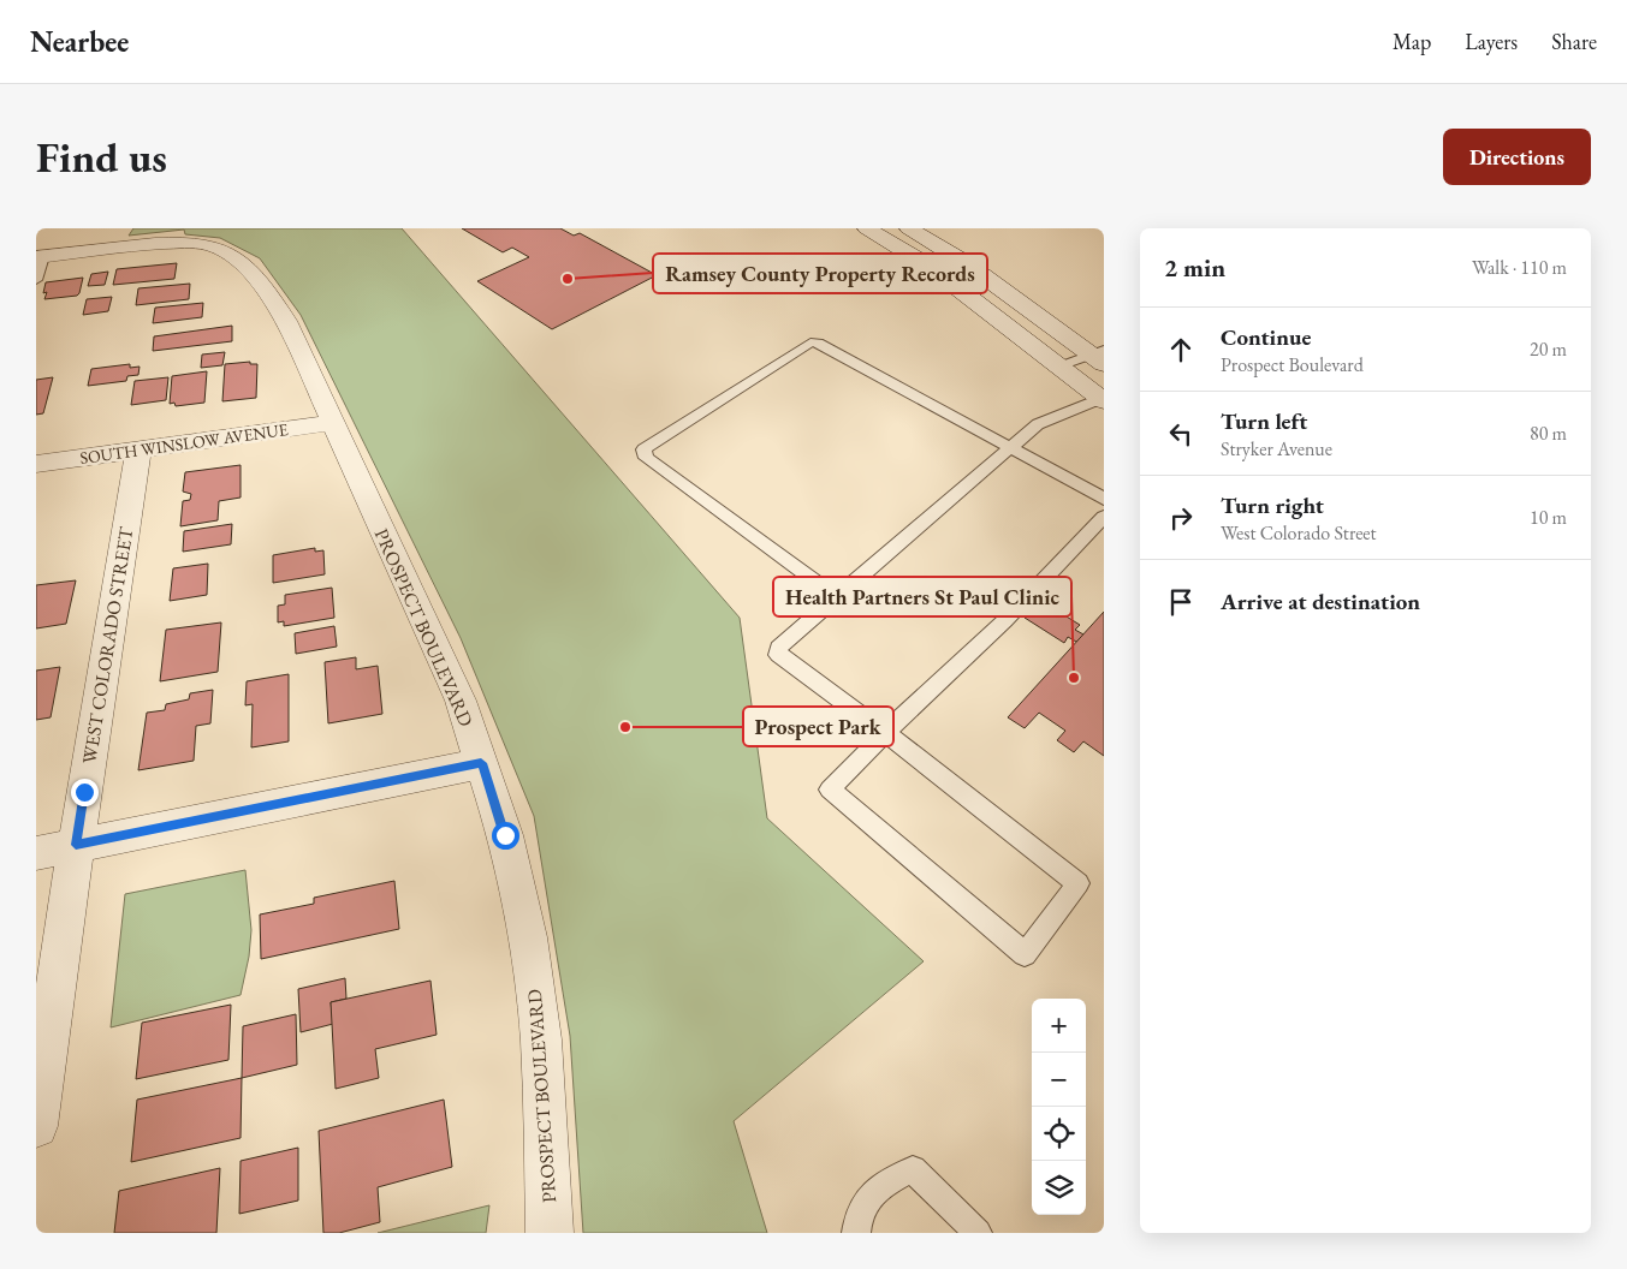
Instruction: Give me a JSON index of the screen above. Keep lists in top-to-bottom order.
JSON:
{
  "streets": {
    "street": ["SOUTH WINSLOW AVENUE", "PROSPECT BOULEVARD", "WEST COLORADO STREET"]
  },
  "crossings": [
    ["SOUTH WINSLOW AVENUE", "PROSPECT BOULEVARD"],
    ["SOUTH WINSLOW AVENUE", "WEST COLORADO STREET"]
  ],
  "places": ["Ramsey County Property Records", "Health Partners St Paul Clinic", "Prospect Park"],
  "page": {
    "header": "Nearbee",
    "nav": ["Map", "Layers", "Share"],
    "buttons": "Directions",
    "title": "Find us",
    "heading": ["2 min", "Walk · 110 m"],
    "list": [
      ["Continue", "Prospect Boulevard", "20 m"],
      ["Turn left", "Stryker Avenue", "80 m"],
      ["Turn right", "West Colorado Street", "10 m"],
      "Arrive at destination"
    ],
    "map_buttons": ["+", "−"]
  }
}
